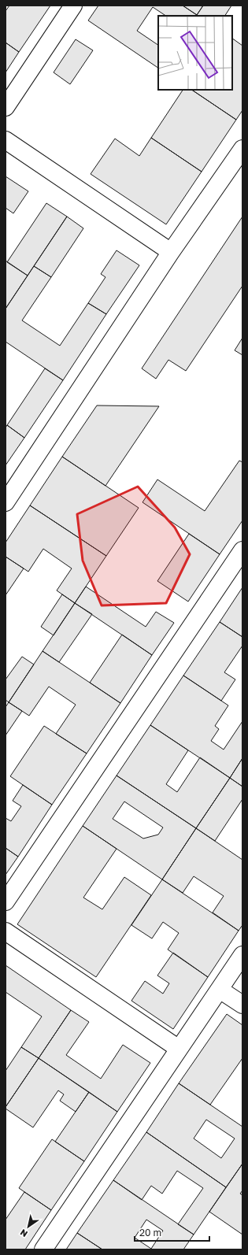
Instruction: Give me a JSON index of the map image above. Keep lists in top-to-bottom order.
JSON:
{
  "scale_bar": "20 m",
  "north": "bottom left"
}
